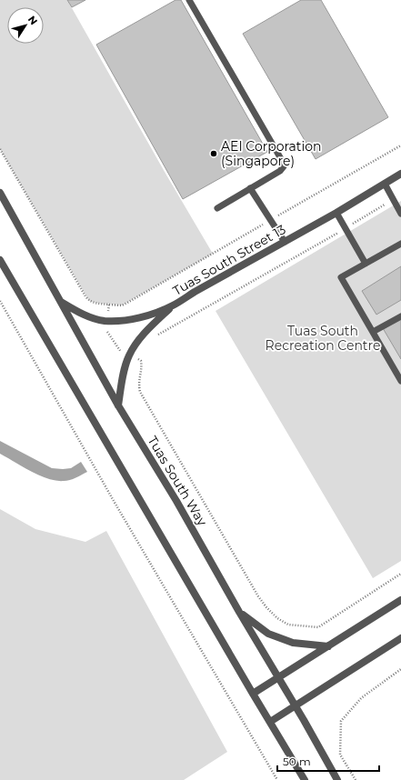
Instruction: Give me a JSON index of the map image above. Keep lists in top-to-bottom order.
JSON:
{
  "streets": {
    "street": ["Tuas South Street 13", "Tuas South Way"]
  },
  "crossings": [
    ["Tuas South Street 13", "Tuas South Way"]
  ],
  "parks": ["Tuas South Recreation Centre"],
  "places": ["AEI Corporation (Singapore)"],
  "scale_bar": "50 m",
  "north": "top right"
}
